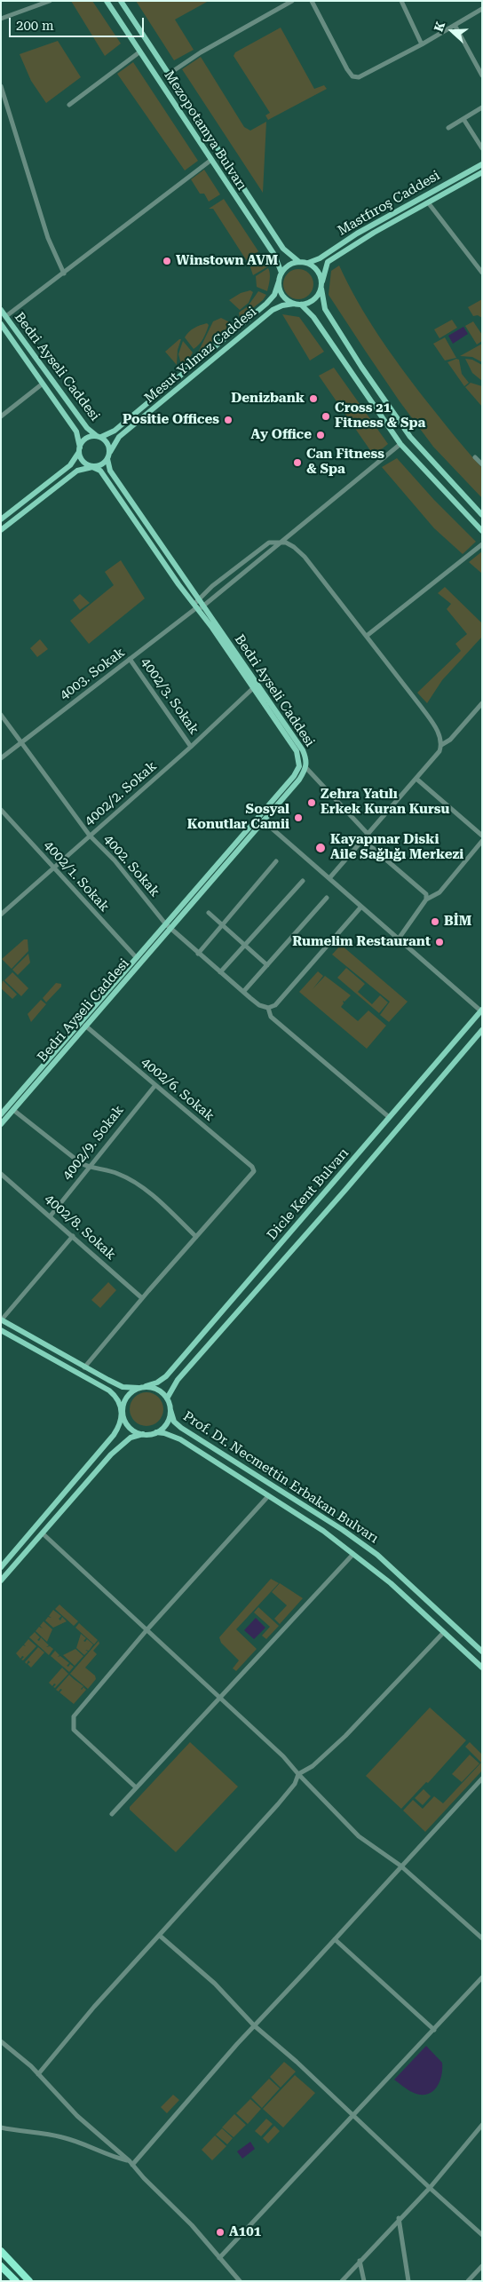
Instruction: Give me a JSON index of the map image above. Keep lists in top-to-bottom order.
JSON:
{
  "streets": {
    "main road": [
      "Mezopotamya Bulvarı",
      "Mastfıroş Caddesi",
      "Mesut Yılmaz Caddesi",
      "Bedri Ayseli Caddesi",
      "Dicle Kent Bulvarı",
      "Prof. Dr. Necmettin Erbakan Bulvarı"
    ],
    "street": [
      "4003. Sokak",
      "4002/3. Sokak",
      "4002/2. Sokak",
      "4002. Sokak",
      "4002/1. Sokak",
      "4002/6. Sokak",
      "4002/9. Sokak",
      "4002/8. Sokak"
    ]
  },
  "crossings": [
    ["Mezopotamya Bulvarı", "Mastfıroş Caddesi"],
    ["Mezopotamya Bulvarı", "Mesut Yılmaz Caddesi"],
    ["Mastfıroş Caddesi", "Mesut Yılmaz Caddesi"],
    ["Mesut Yılmaz Caddesi", "Bedri Ayseli Caddesi"],
    ["Bedri Ayseli Caddesi", "4003. Sokak"],
    ["Bedri Ayseli Caddesi", "4002/2. Sokak"],
    ["Bedri Ayseli Caddesi", "4002. Sokak"],
    ["Bedri Ayseli Caddesi", "4002/1. Sokak"],
    ["Bedri Ayseli Caddesi", "4002/6. Sokak"],
    ["4003. Sokak", "4002/3. Sokak"],
    ["4003. Sokak", "4002. Sokak"],
    ["4002/3. Sokak", "4002/2. Sokak"],
    ["4002/2. Sokak", "4002. Sokak"],
    ["4002/2. Sokak", "4002/1. Sokak"],
    ["4002/6. Sokak", "4002/9. Sokak"],
    ["4002/9. Sokak", "4002/8. Sokak"],
    ["Dicle Kent Bulvarı", "Prof. Dr. Necmettin Erbakan Bulvarı"]
  ],
  "places": [
    "Winstown AVM",
    "Denizbank",
    "Cross 21 Fitness & Spa",
    "Positie Offices",
    "Ay Office",
    "Can Fitness & Spa",
    "Zehra Yatılı Erkek Kuran Kursu",
    "Sosyal Konutlar Camii",
    "Kayapınar Diski Aile Sağlığı Merkezi",
    "BİM",
    "Rumelim Restaurant",
    "A101"
  ],
  "scale_bar": "200 m",
  "north": "left"
}
